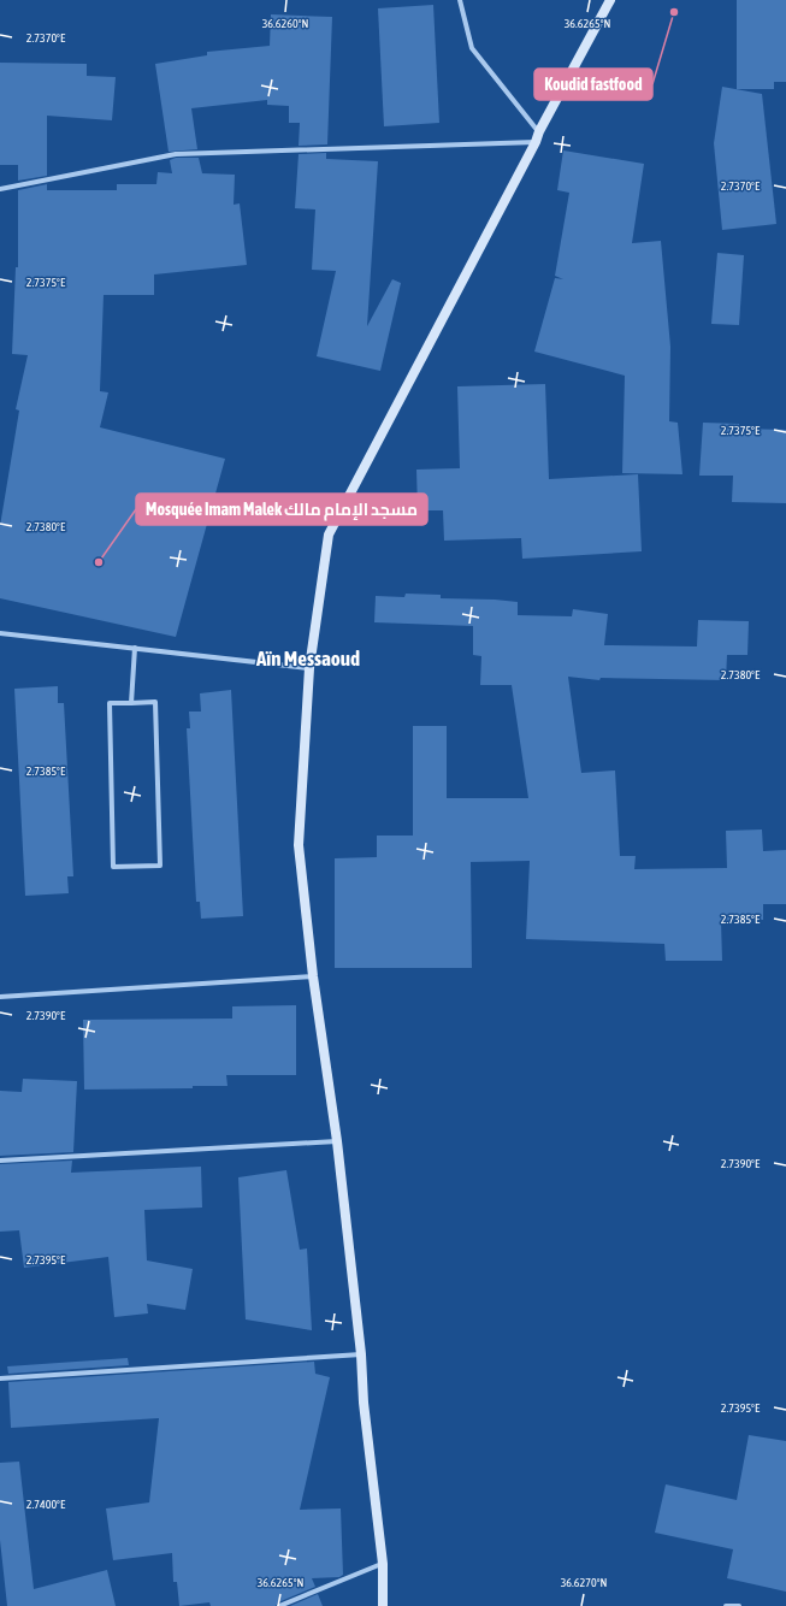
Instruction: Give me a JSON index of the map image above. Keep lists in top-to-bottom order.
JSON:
{
  "districts": ["Aïn Messaoud"],
  "places": ["Koudid fastfood", "Mosquée Imam Malek مسجد الإمام مالك"],
  "coordinates": [
    "36.6260°N",
    "36.6265°N",
    "2.7370°E",
    "2.7375°E",
    "2.7380°E",
    "2.7385°E",
    "2.7390°E",
    "2.7395°E",
    "2.7400°E",
    "36.6270°N"
  ]
}
